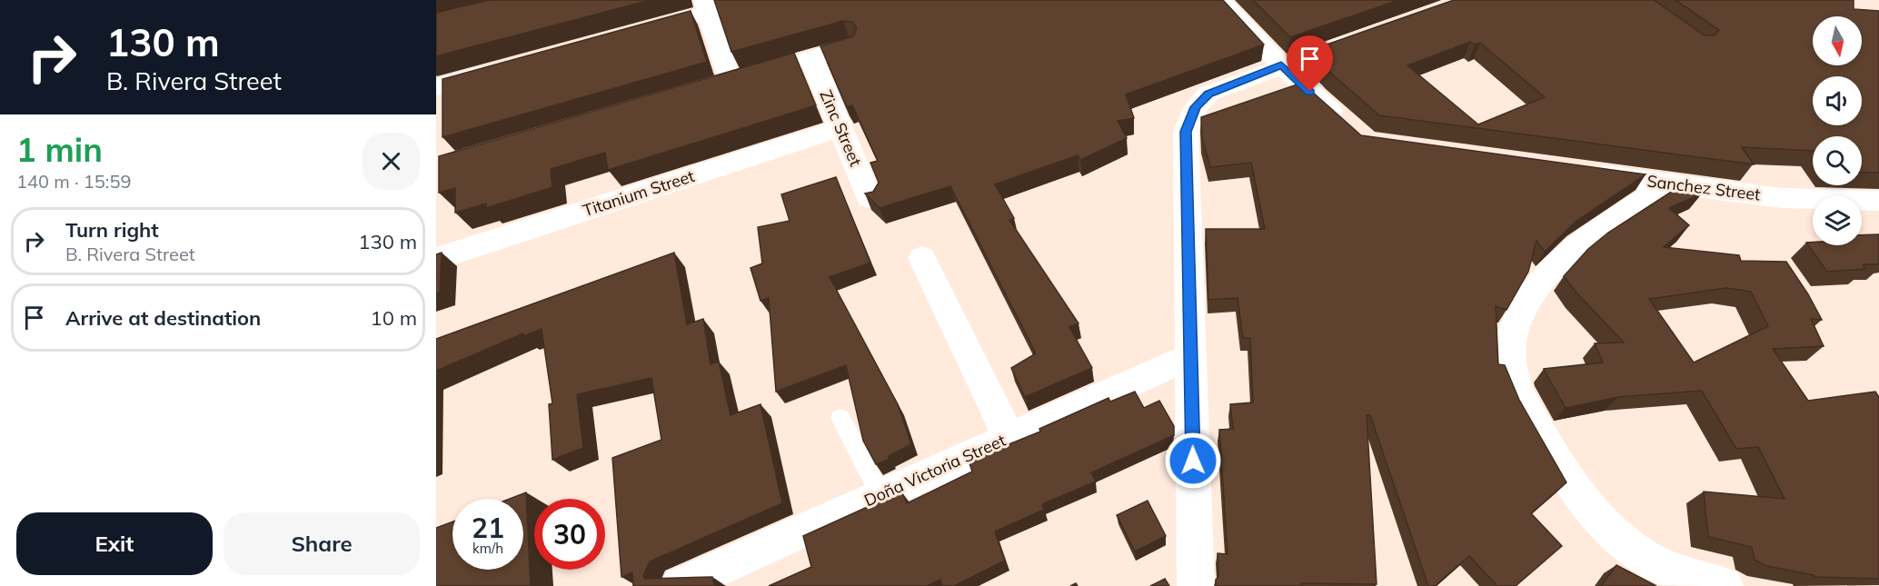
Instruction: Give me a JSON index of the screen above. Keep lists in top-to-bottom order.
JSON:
{
  "streets": {
    "street": [
      "Zinc Street",
      "Sanchez Street",
      "Titanium Street",
      "Doña Victoria Street"
    ]
  },
  "crossings": [
    ["Zinc Street", "Titanium Street"]
  ],
  "north": "bottom",
  "page": {
    "turn": ["130 m", "B. Rivera Street"],
    "heading": ["1 min", "140 m · 15:59"],
    "list": [
      {
        "name": "Turn right",
        "note": "B. Rivera Street",
        "value": "130 m"
      },
      {
        "name": "Arrive at destination",
        "value": "10 m"
      }
    ],
    "speed": "21 km/h",
    "limit": "30",
    "buttons": ["Exit", "Share"]
  }
}
